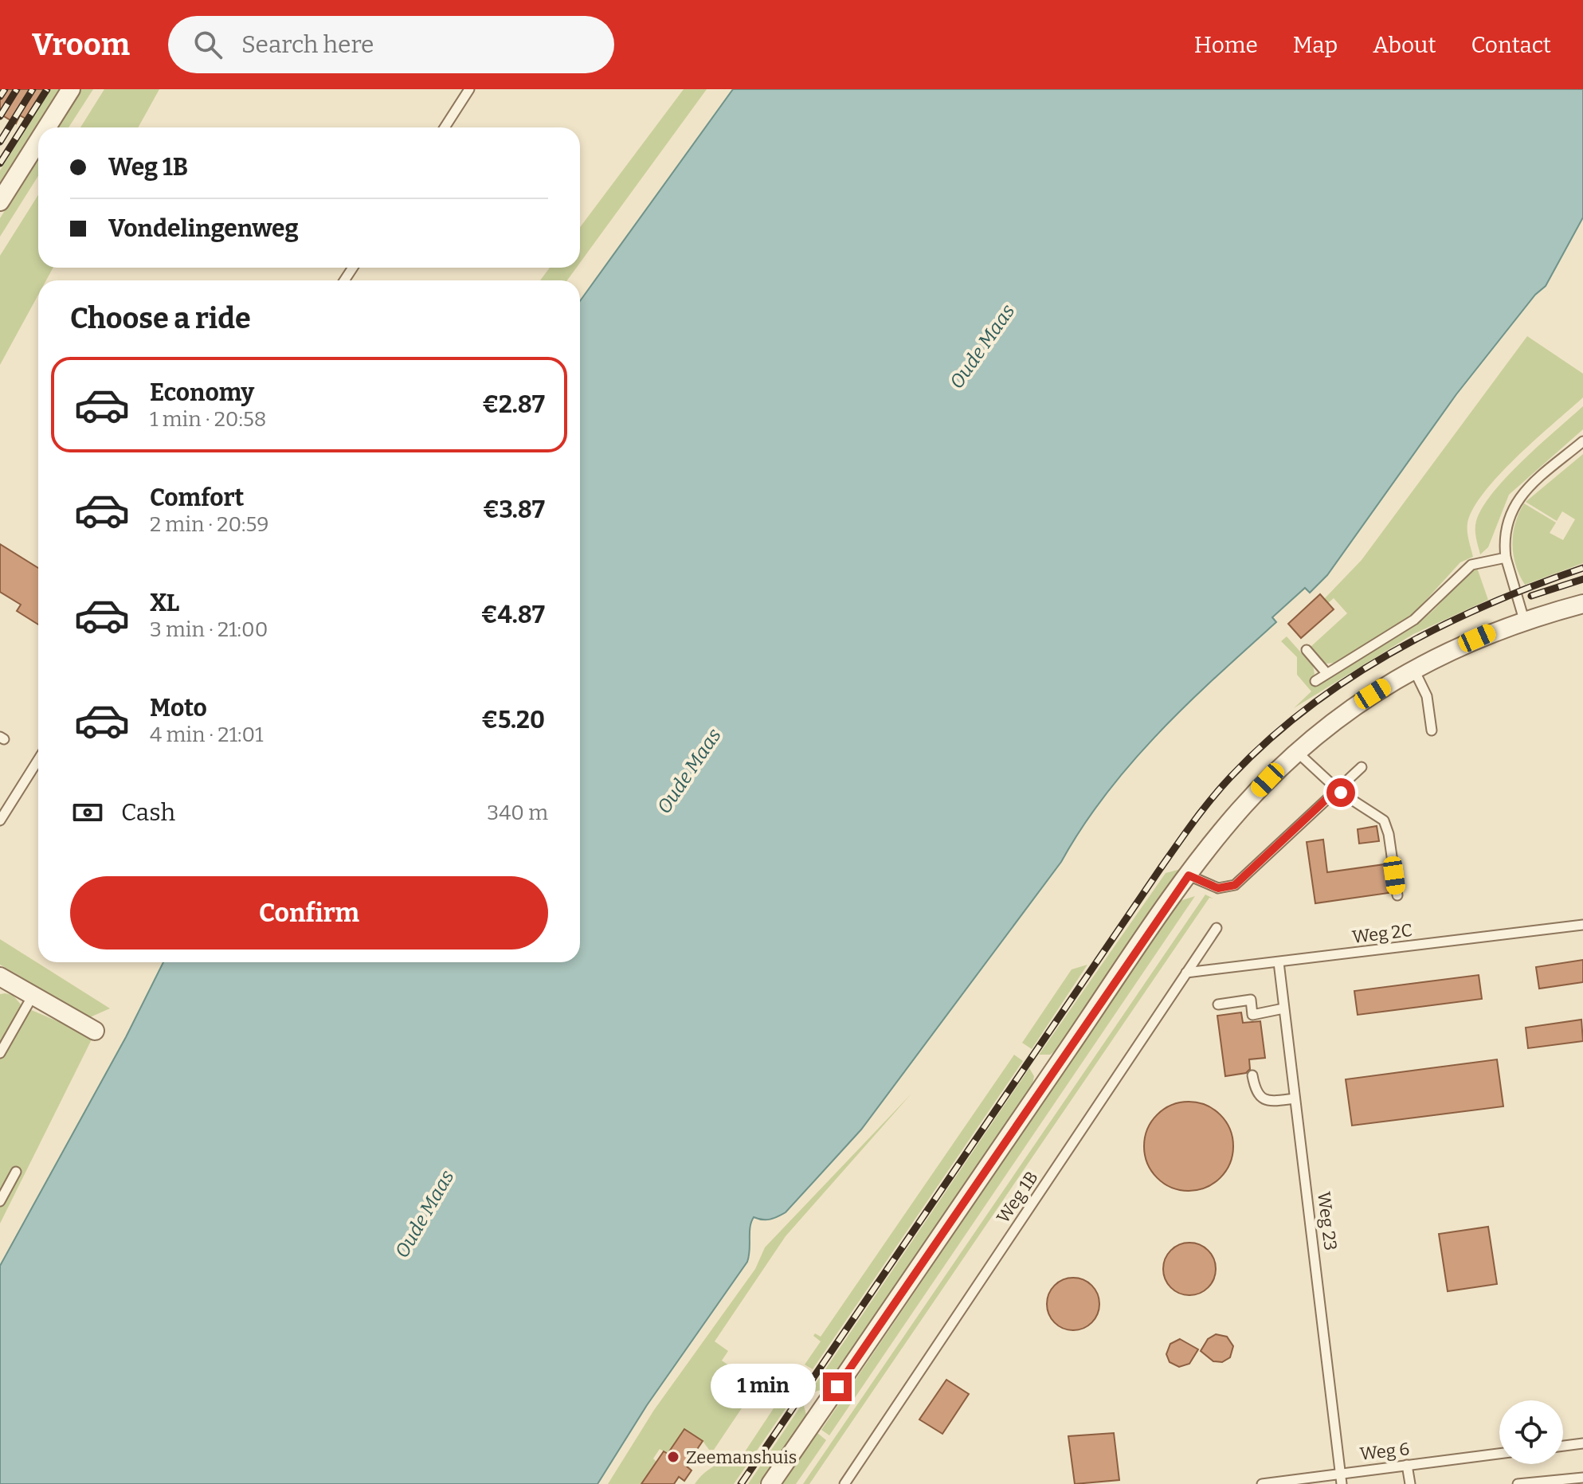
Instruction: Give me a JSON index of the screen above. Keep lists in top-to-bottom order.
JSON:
{
  "streets": {
    "lane": [
      "Weg 2C",
      "Weg 1B",
      "Weg 23",
      "Weg 6"
    ]
  },
  "crossings": [
    ["Weg 2C", "Weg 1B"],
    ["Weg 2C", "Weg 23"],
    ["Weg 23", "Weg 6"]
  ],
  "water": ["Oude Maas"],
  "places": ["Zeemanshuis"],
  "page": {
    "header": "Vroom",
    "search": "Search here",
    "nav": [
      "Home",
      "Map",
      "About",
      "Contact"
    ],
    "banner": ["Weg 1B", "Vondelingenweg"],
    "heading": "Choose a ride",
    "list": [
      {
        "name": "Economy",
        "note": "1 min · 20:58",
        "value": "€2.87"
      },
      {
        "name": "Comfort",
        "note": "2 min · 20:59",
        "value": "€3.87"
      },
      {
        "name": "XL",
        "note": "3 min · 21:00",
        "value": "€4.87"
      },
      {
        "name": "Moto",
        "note": "4 min · 21:01",
        "value": "€5.20"
      }
    ],
    "pay": ["Cash", "340 m"],
    "buttons": "Confirm",
    "bubble": "1 min"
  }
}
